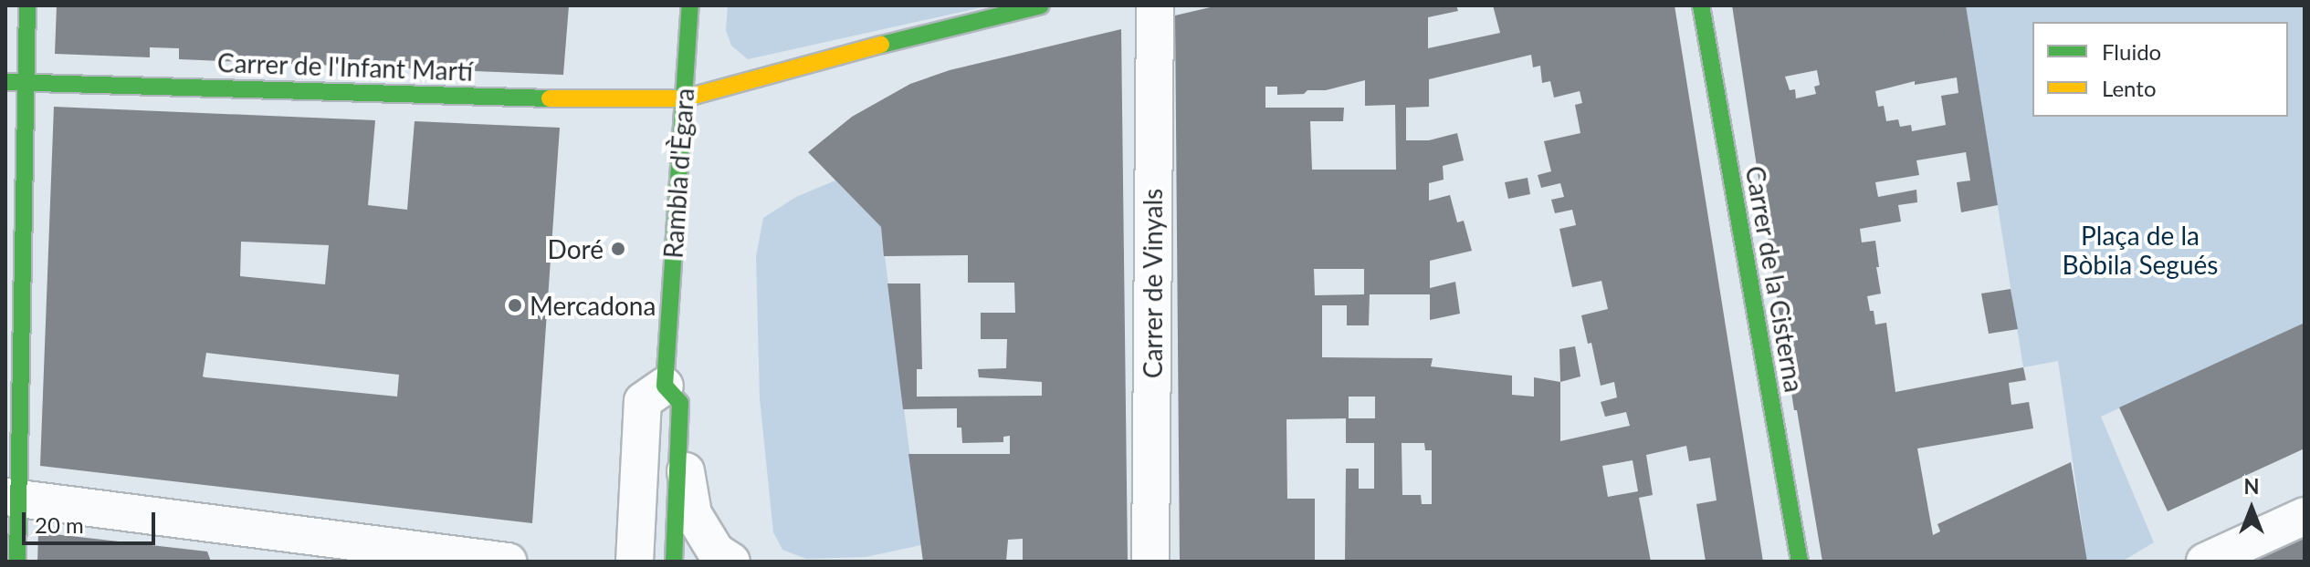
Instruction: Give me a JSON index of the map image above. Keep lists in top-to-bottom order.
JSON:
{
  "streets": {
    "street": [
      "Carrer de l'Infant Martí",
      "Rambla d'Ègara",
      "Carrer de la Cisterna",
      "Carrer de Vinyals"
    ]
  },
  "crossings": [
    ["Carrer de l'Infant Martí", "Rambla d'Ègara"]
  ],
  "parks": ["Plaça de la Bòbila Segués"],
  "places": ["Doré", "Mercadona"],
  "legend": ["Fluido", "Lento"],
  "scale_bar": "20 m",
  "north": "top"
}
